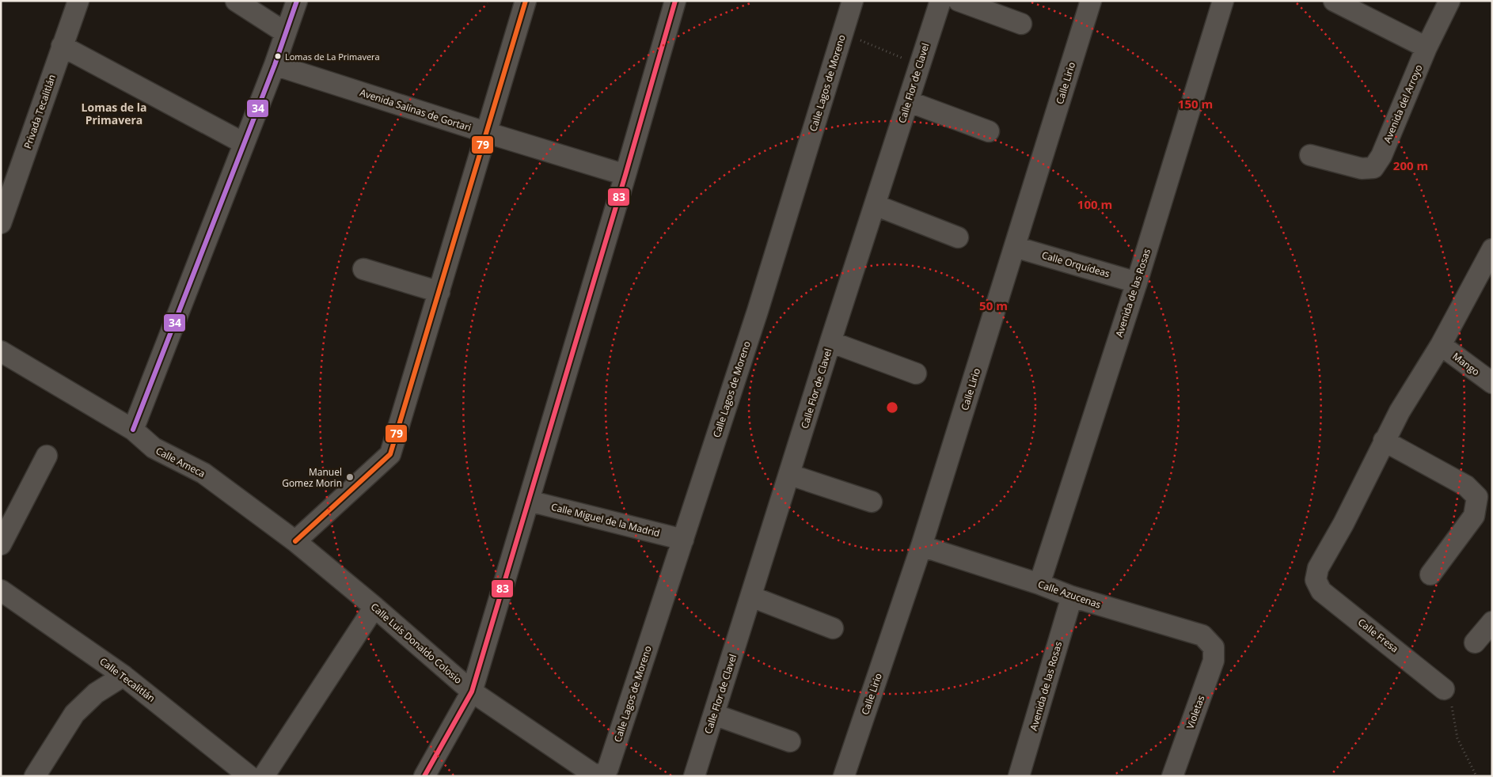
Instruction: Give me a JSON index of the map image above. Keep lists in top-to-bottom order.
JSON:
{
  "streets": {
    "street": [
      "Calle Lagos de Moreno",
      "Calle Flor de Clavel",
      "Calle Lirio",
      "Avenida del Arroyo",
      "Avenida Salinas de Gortari",
      "Privada Tecalitlán",
      "Calle Orquídeas",
      "Avenida de las Rosas",
      "Mango",
      "Calle Ameca",
      "Calle Miguel de la Madrid",
      "Calle Azucenas",
      "Calle Fresa",
      "Calle Luis Donaldo Colosio",
      "Calle Tecalitlán",
      "Violetas"
    ]
  },
  "crossings": [
    ["Calle Lagos de Moreno", "Calle Miguel de la Madrid"],
    ["Calle Lagos de Moreno", "Calle Luis Donaldo Colosio"],
    ["Calle Lirio", "Calle Orquídeas"],
    ["Calle Lirio", "Calle Azucenas"],
    ["Calle Orquídeas", "Avenida de las Rosas"],
    ["Avenida de las Rosas", "Calle Azucenas"],
    ["Calle Ameca", "Calle Luis Donaldo Colosio"],
    ["Calle Azucenas", "Violetas"]
  ],
  "districts": ["Lomas de la Primavera"],
  "places": ["Lomas de La Primavera", "Manuel Gomez Morin"],
  "lines": ["transit line 34", "transit line 79", "transit line 83"],
  "rings": [
    "150 m",
    "200 m",
    "100 m",
    "50 m"
  ]
}
